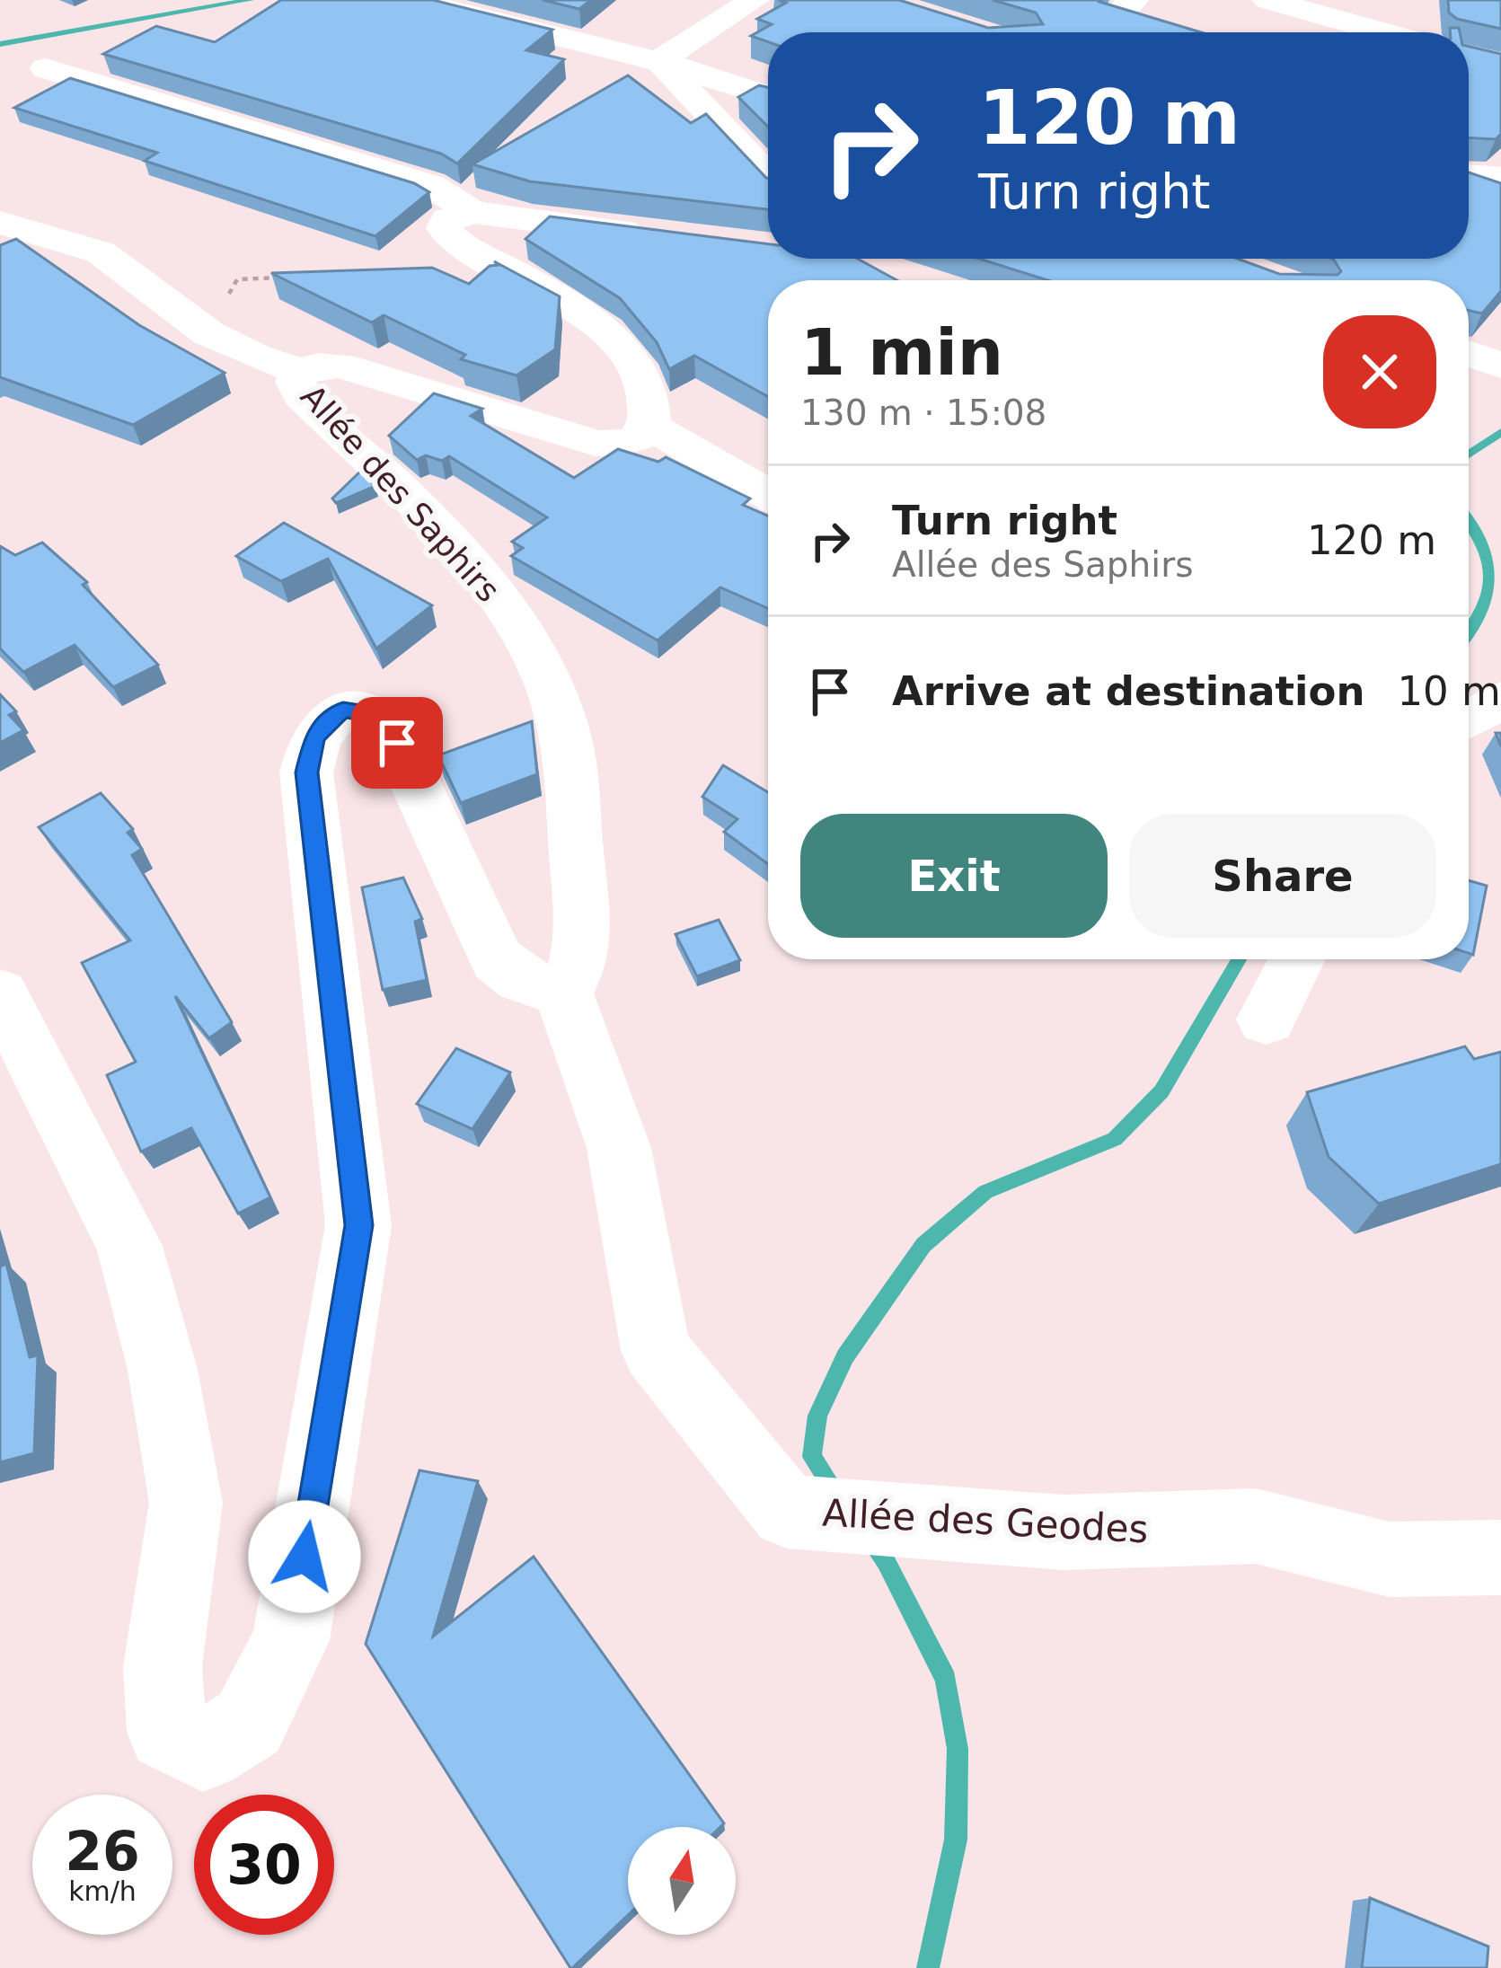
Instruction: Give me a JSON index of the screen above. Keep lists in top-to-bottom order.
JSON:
{
  "streets": {
    "street": ["Allée des Saphirs", "Allée des Geodes"]
  },
  "crossings": [
    ["Allée des Saphirs", "Allée des Geodes"]
  ],
  "north": "top",
  "page": {
    "turn": ["120 m", "Turn right"],
    "heading": ["1 min", "130 m · 15:08"],
    "list": [
      {
        "name": "Turn right",
        "note": "Allée des Saphirs",
        "value": "120 m"
      },
      {
        "name": "Arrive at destination",
        "value": "10 m"
      }
    ],
    "buttons": ["Exit", "Share"],
    "speed": "26 km/h",
    "limit": "30"
  }
}
